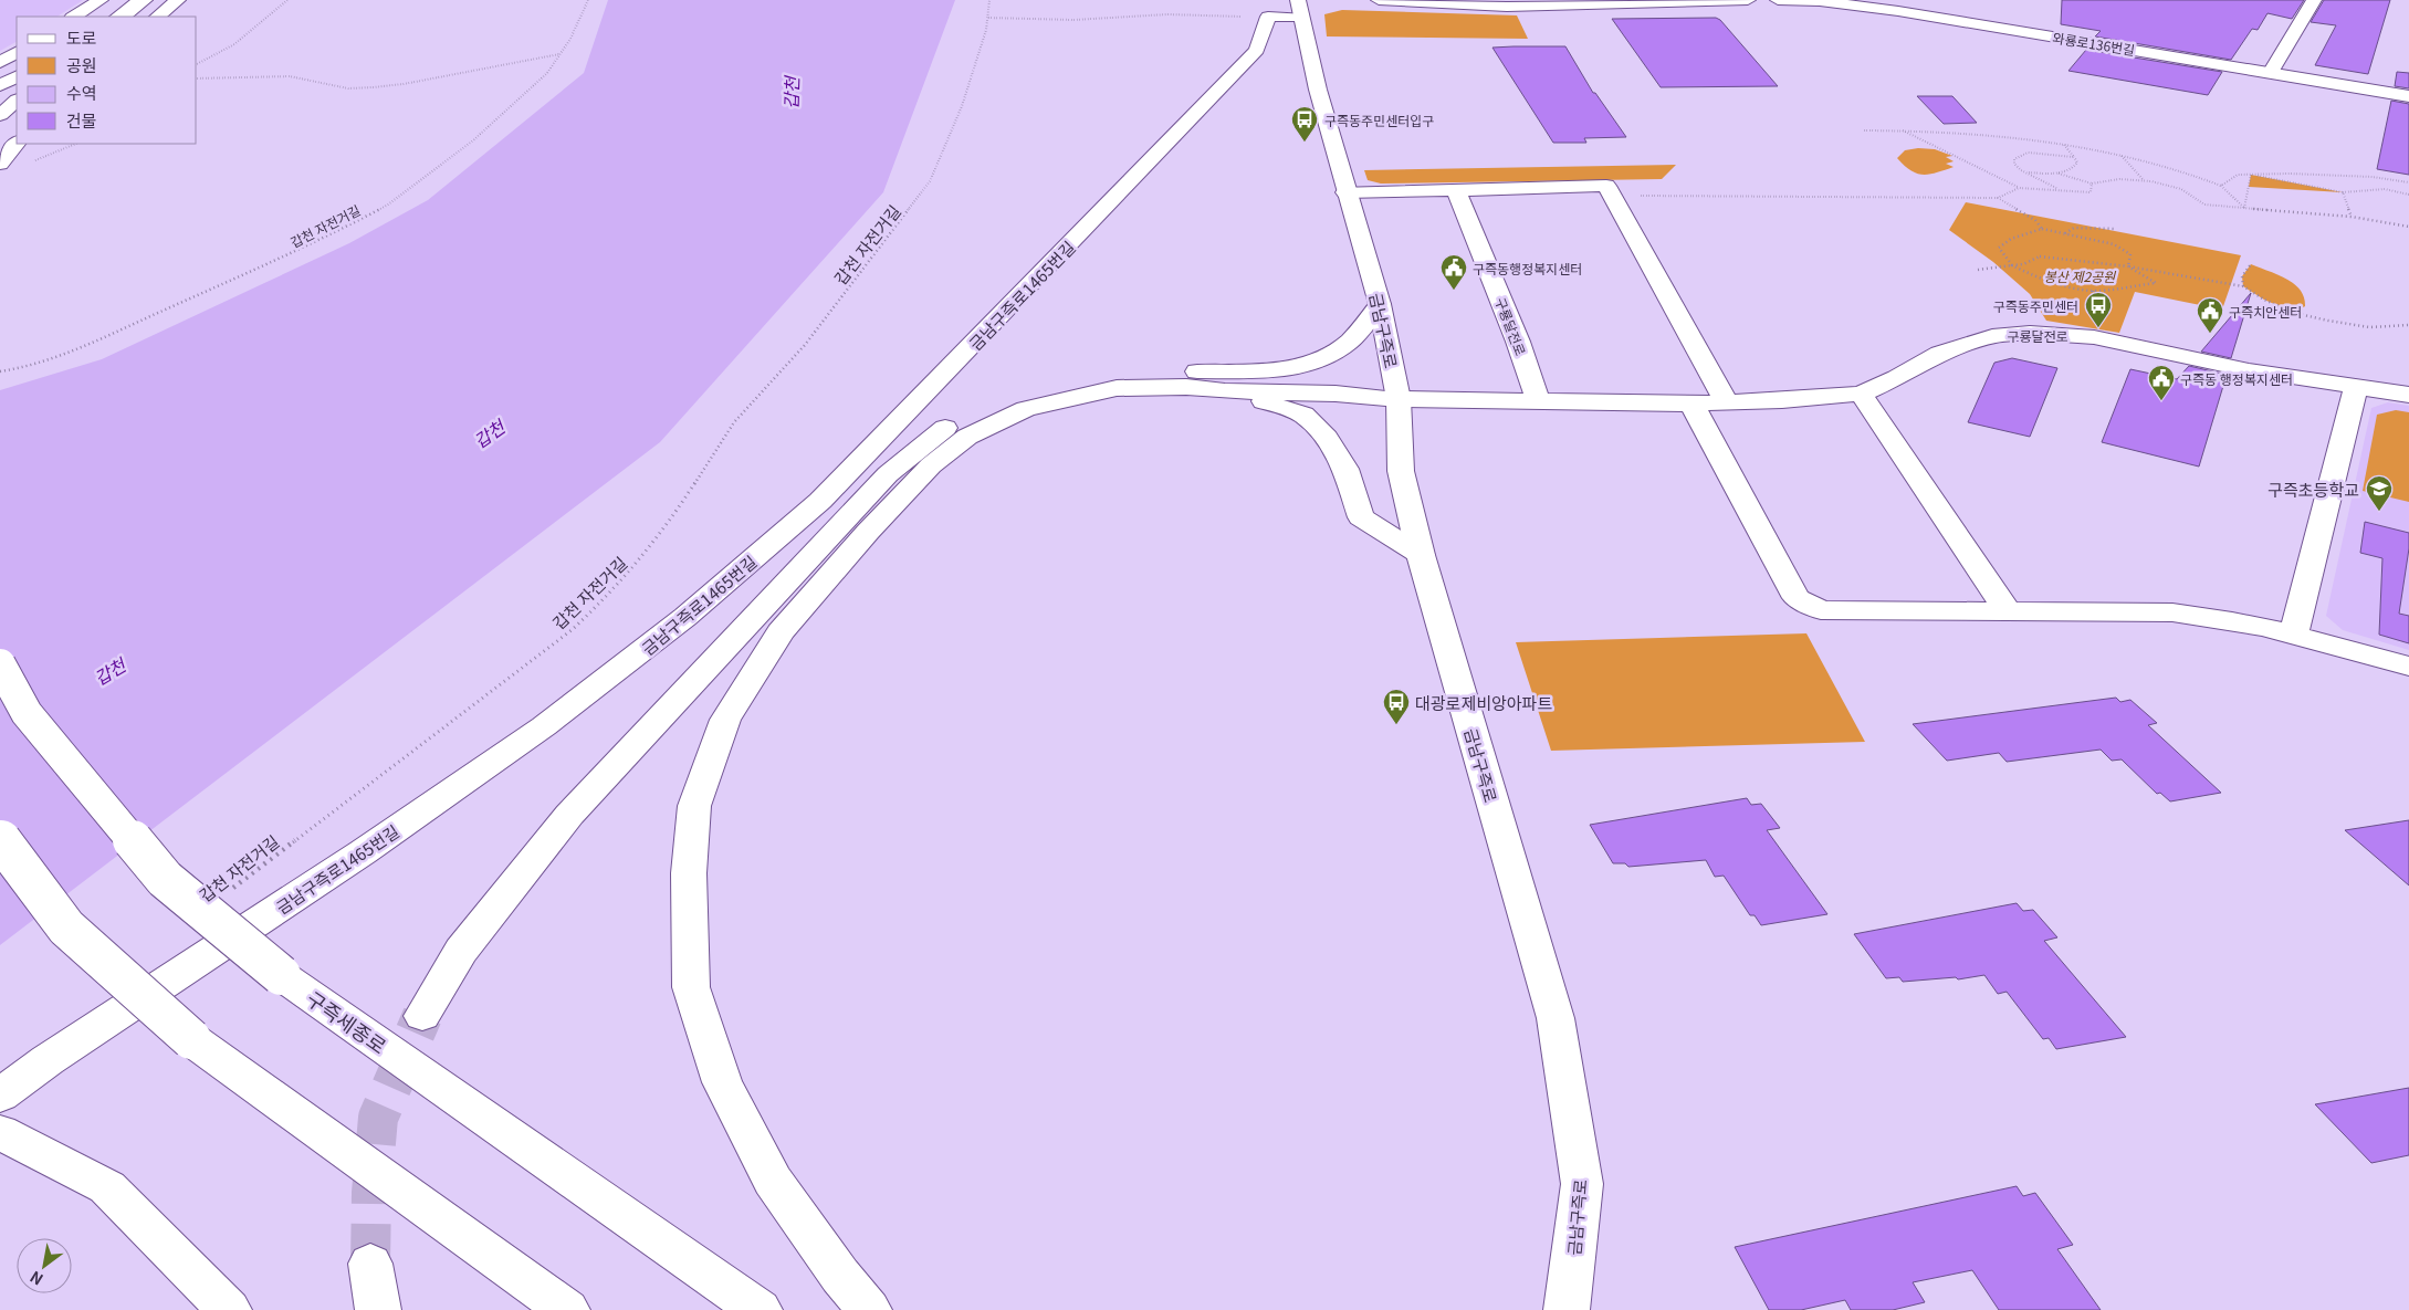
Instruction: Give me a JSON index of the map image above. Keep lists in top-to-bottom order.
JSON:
{
  "streets": {
    "main road": [
      "와룡로136번길",
      "금남구즉로1465번길",
      "구룡달전로",
      "금남구즉로",
      "구즉세종로"
    ],
    "path": ["갑천 자전거길"]
  },
  "crossings": [
    ["구룡달전로", "금남구즉로"]
  ],
  "water": ["갑천"],
  "parks": ["봉산 제2공원"],
  "places": {
    "bus stop": ["구즉동주민센터입구", "구즉동주민센터", "대광로제비앙아파트"],
    "public building": ["구즉동행정복지센터", "구즉치안센터", "구즉동 행정복지센터"],
    "school or university": ["구즉초등학교"]
  },
  "legend": [
    "도로",
    "공원",
    "수역",
    "건물"
  ],
  "north": "bottom left"
}
